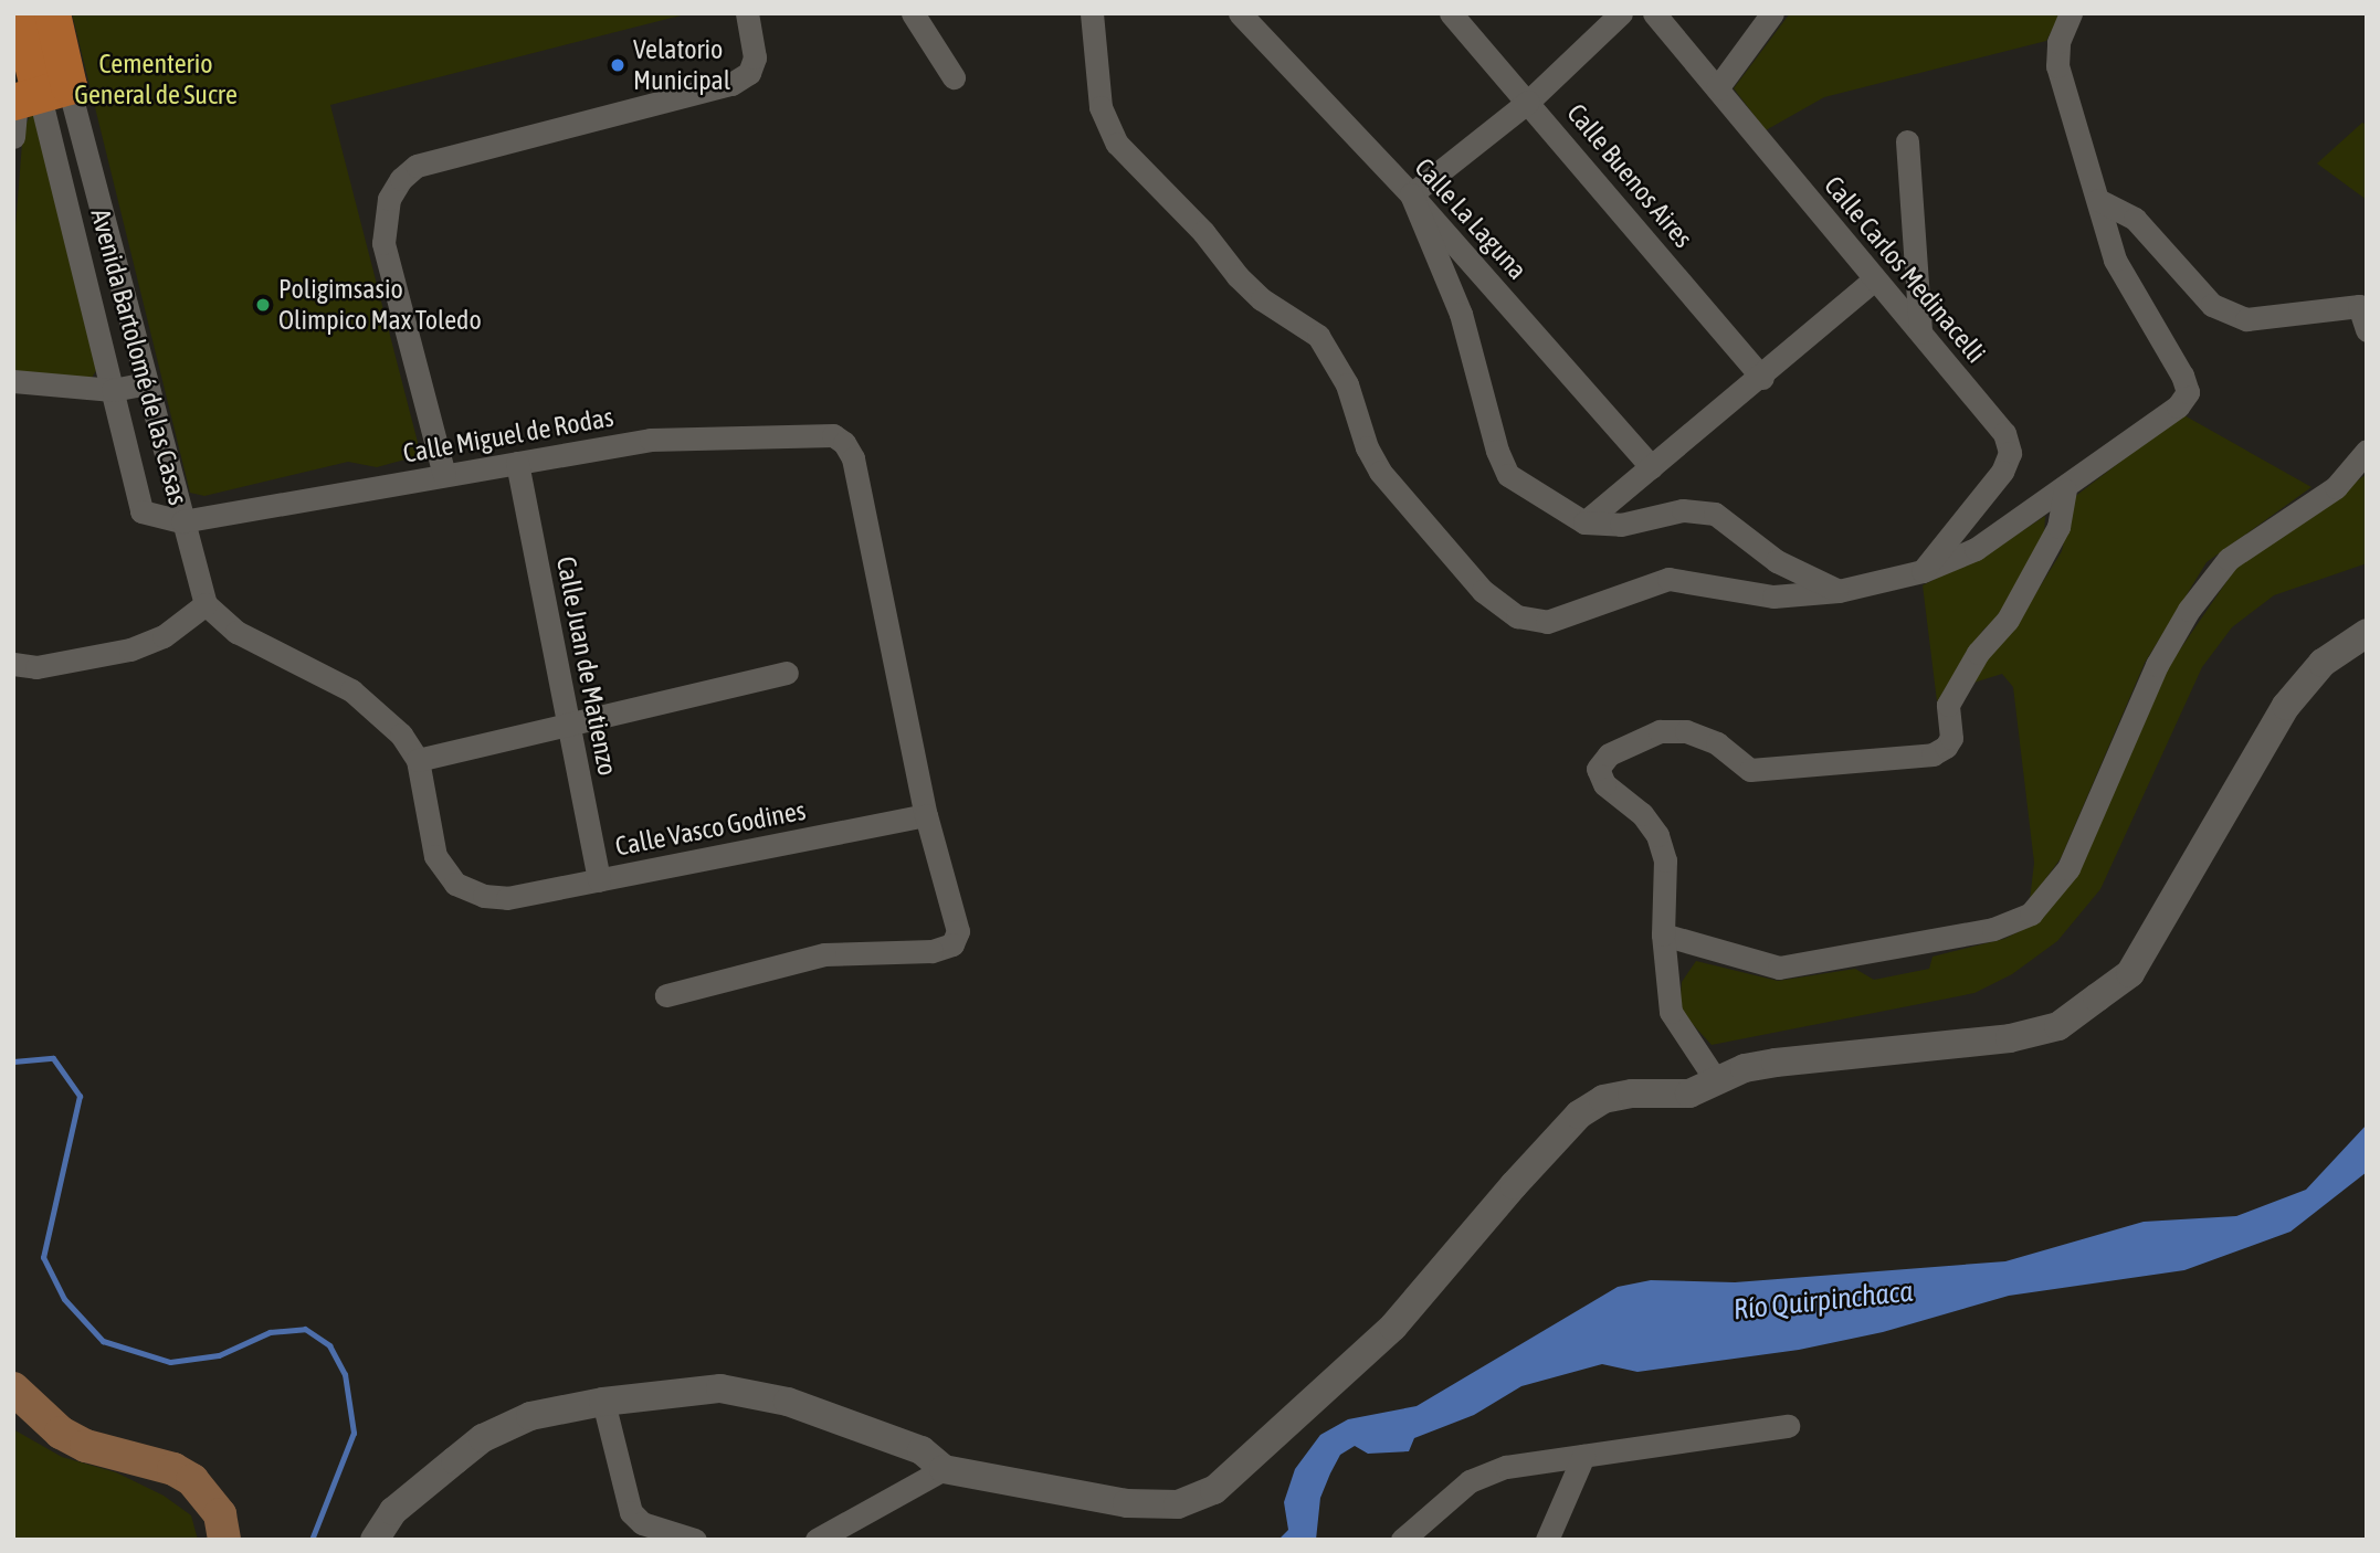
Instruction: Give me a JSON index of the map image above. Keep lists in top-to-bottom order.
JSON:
{
  "streets": {
    "main road": ["Avenida Bartolomé de las Casas"],
    "street": [
      "Calle Buenos Aires",
      "Calle La Laguna",
      "Calle Carlos Medinacelli",
      "Calle Miguel de Rodas",
      "Calle Juan de Matienzo",
      "Calle Vasco Godines"
    ]
  },
  "crossings": [
    ["Avenida Bartolomé de las Casas", "Calle Miguel de Rodas"],
    ["Calle Miguel de Rodas", "Calle Juan de Matienzo"],
    ["Calle Miguel de Rodas", "Calle Vasco Godines"],
    ["Calle Juan de Matienzo", "Calle Vasco Godines"]
  ],
  "water": ["Río Quirpinchaca"],
  "parks": ["Cementerio General de Sucre"],
  "places": ["Velatorio Municipal", "Poligimsasio Olimpico Max Toledo"]
}
